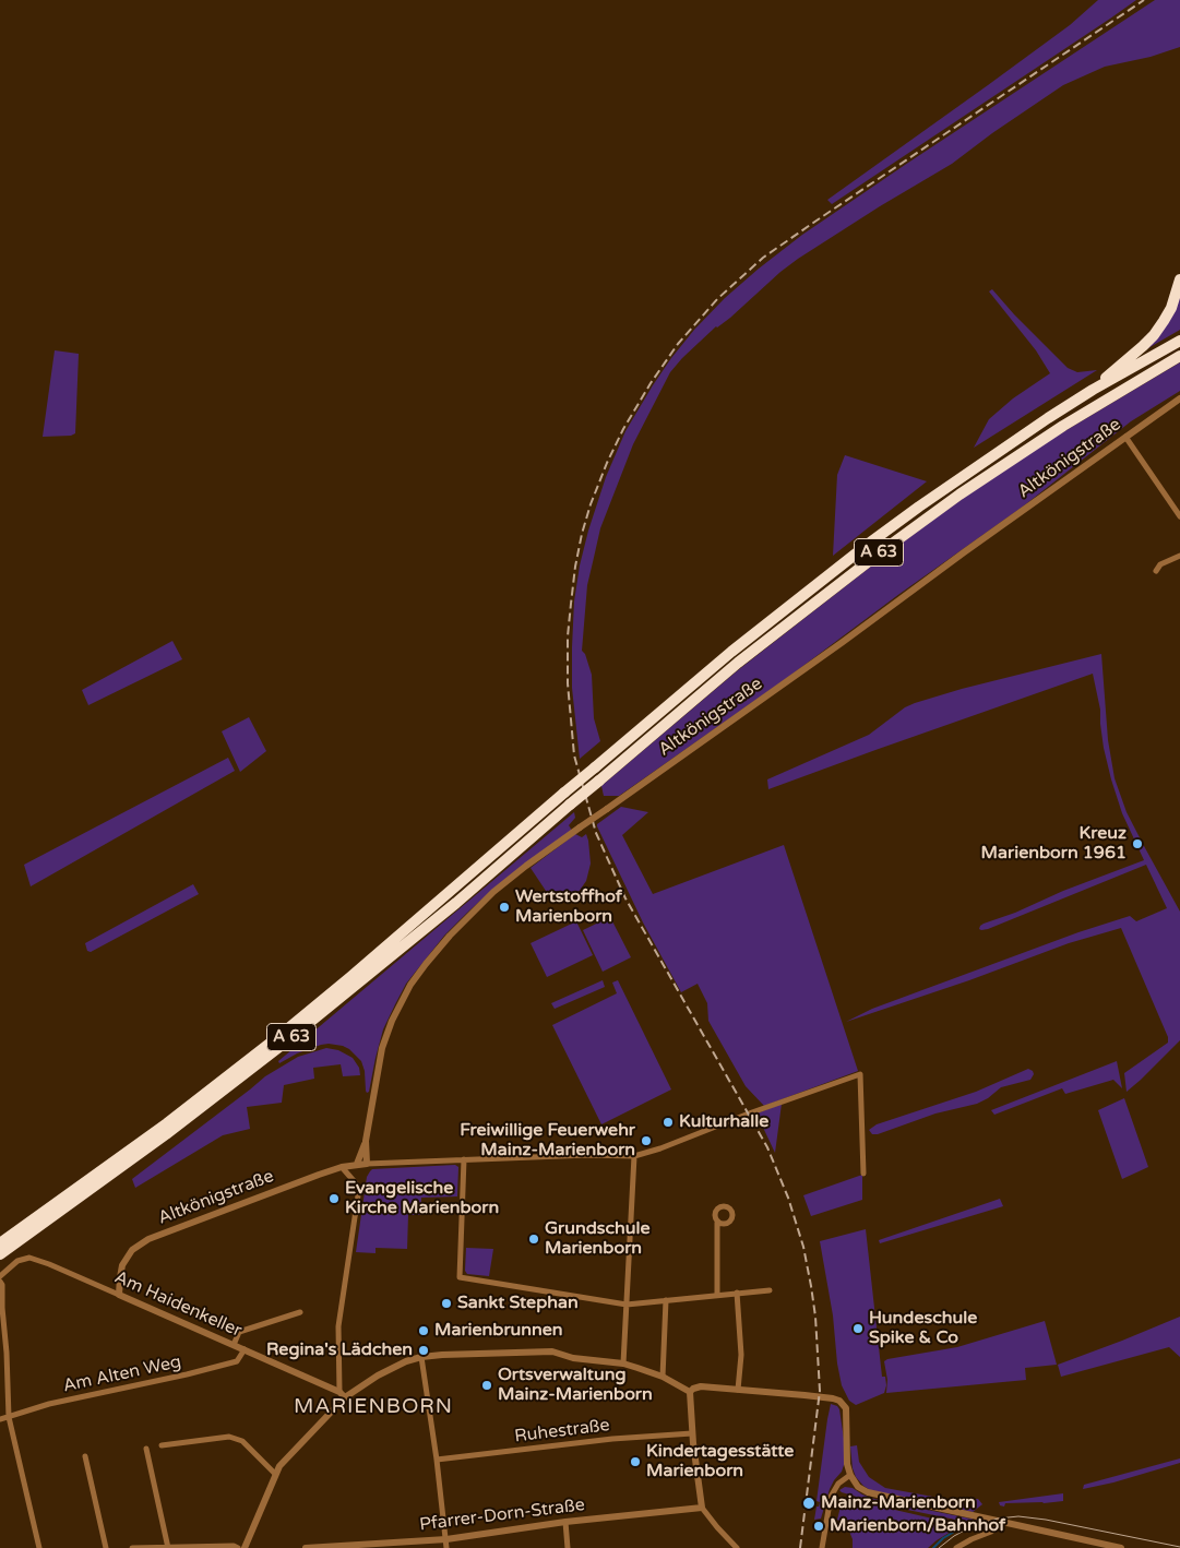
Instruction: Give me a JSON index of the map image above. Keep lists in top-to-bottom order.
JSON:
{
  "streets": {
    "highway": ["A 63"],
    "street": [
      "Altkönigstraße",
      "Am Haidenkeller",
      "Am Alten Weg",
      "Ruhestraße",
      "Pfarrer-Dorn-Straße"
    ]
  },
  "crossings": [
    ["Altkönigstraße", "Am Haidenkeller"],
    ["Am Haidenkeller", "Am Alten Weg"]
  ],
  "districts": ["MARIENBORN"],
  "places": [
    "Kreuz Marienborn 1961",
    "Wertstoffhof Marienborn",
    "Kulturhalle",
    "Freiwillige Feuerwehr Mainz-Marienborn",
    "Evangelische Kirche Marienborn",
    "Grundschule Marienborn",
    "Sankt Stephan",
    "Hundeschule Spike & Co",
    "Marienbrunnen",
    "Regina's Lädchen",
    "Ortsverwaltung Mainz-Marienborn",
    "Kindertagesstätte Marienborn",
    "Mainz-Marienborn",
    "Marienborn/Bahnhof"
  ]
}
